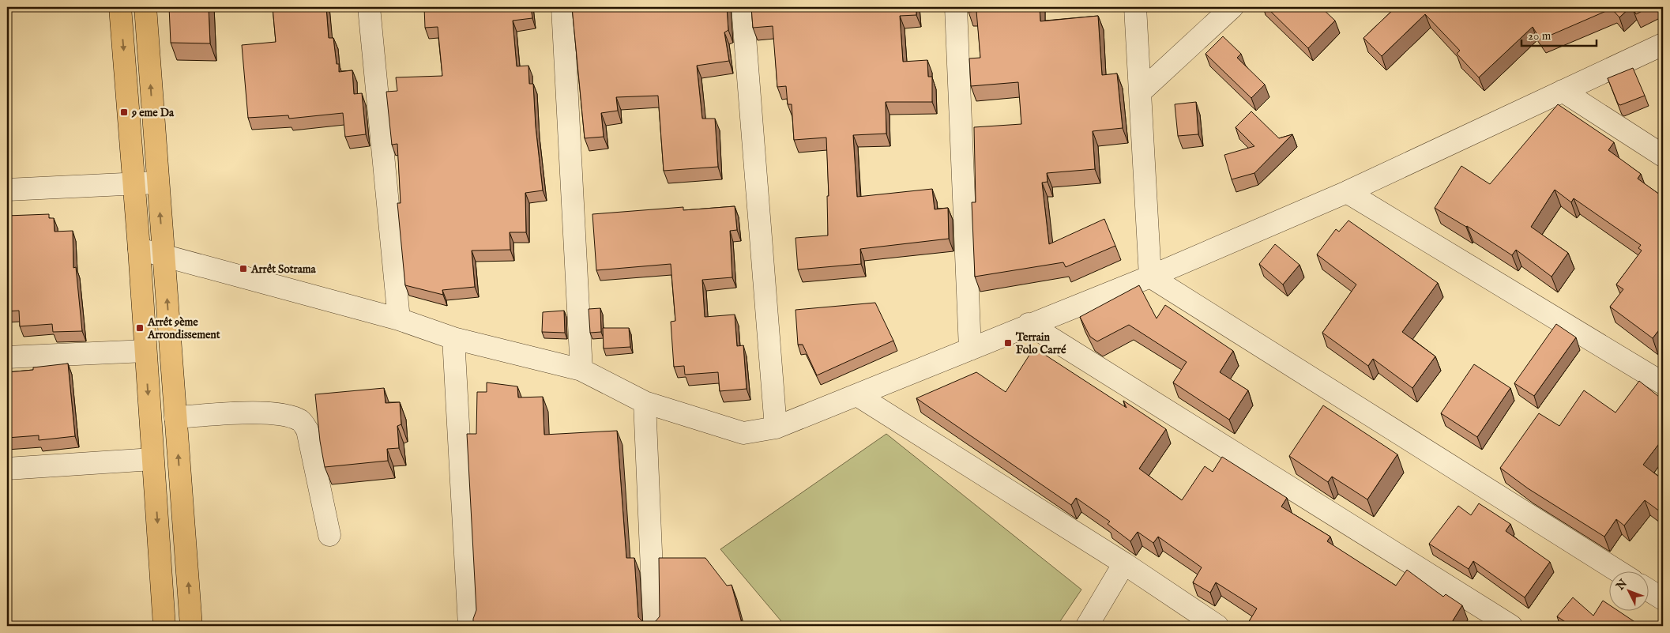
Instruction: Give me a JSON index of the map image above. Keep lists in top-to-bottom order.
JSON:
{
  "places": {
    "transit": [
      "9 eme Da",
      "Arrêt Sotrama",
      "Arrêt 9ème Arrondissement",
      "Terrain Folo Carré"
    ]
  },
  "scale_bar": "20 m",
  "north": "top left"
}
